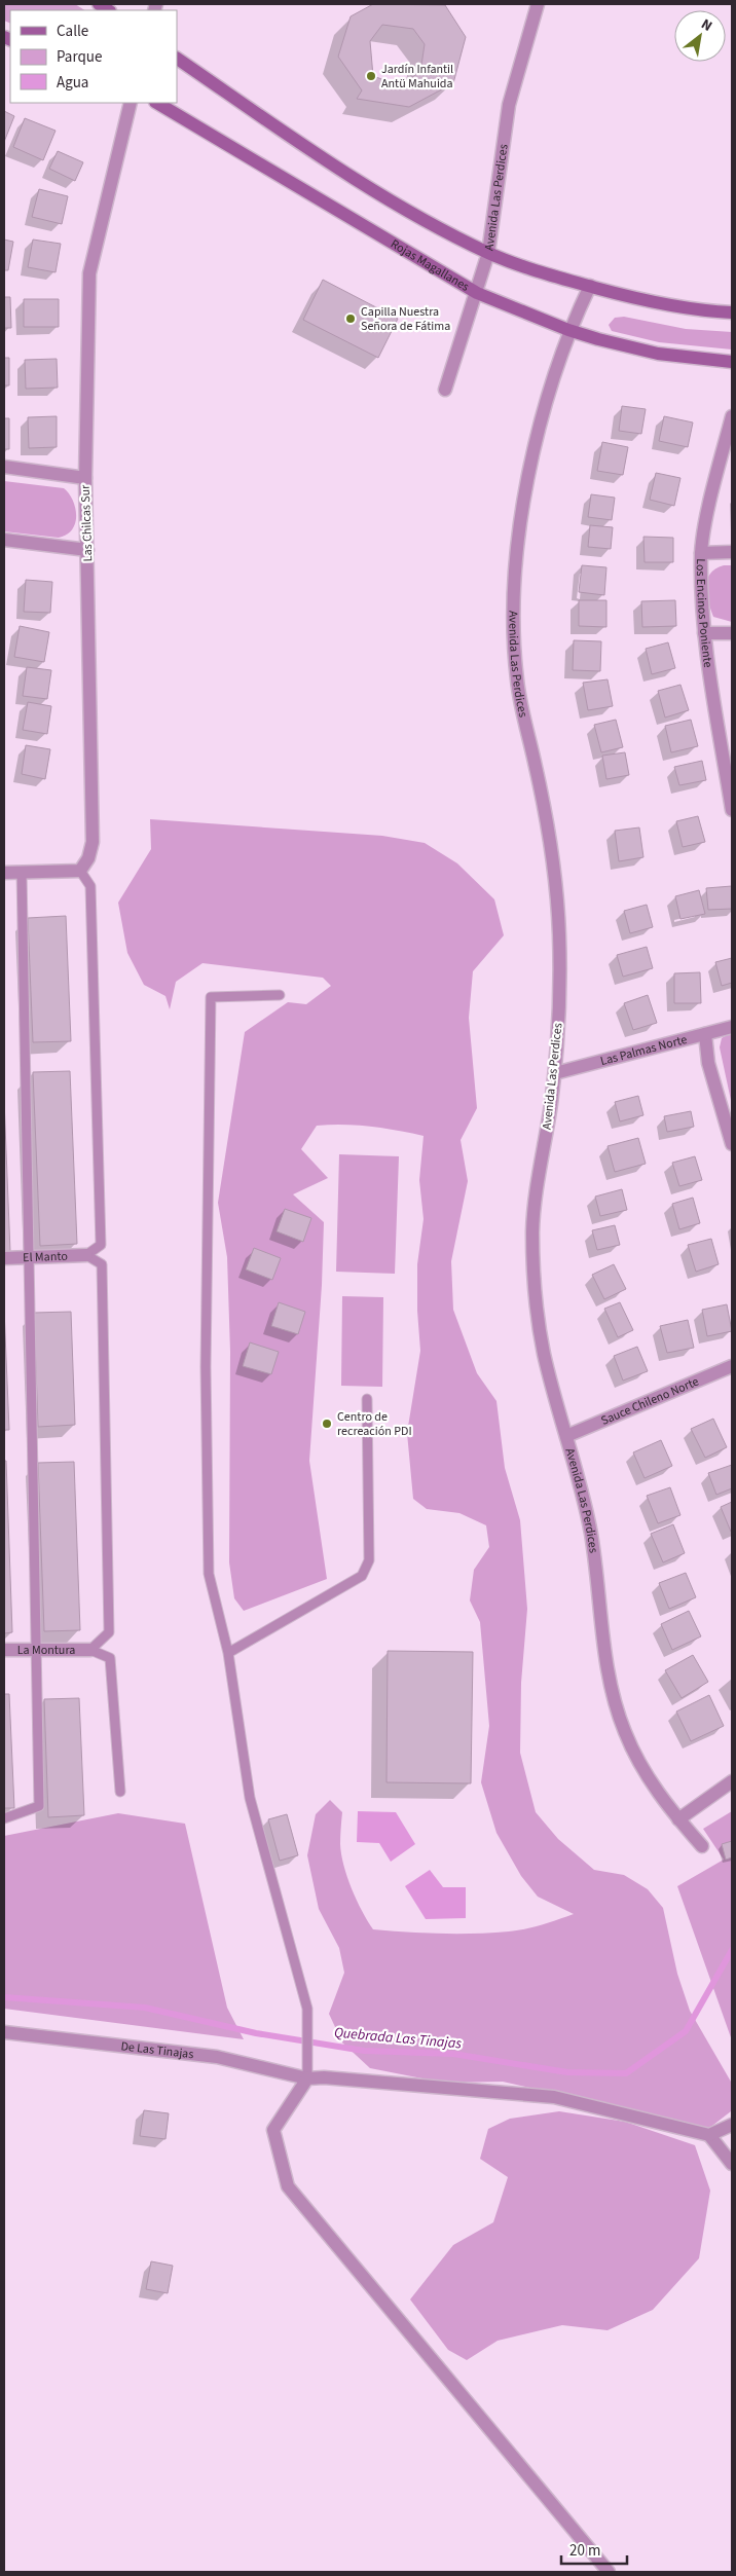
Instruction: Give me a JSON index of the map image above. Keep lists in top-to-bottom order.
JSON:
{
  "streets": {
    "street": [
      "Avenida Las Perdices",
      "Rojas Magallanes",
      "Las Chilcas Sur",
      "Los Encinos Poniente",
      "Las Palmas Norte",
      "El Manto",
      "Sauce Chileno Norte",
      "La Montura",
      "De Las Tinajas"
    ]
  },
  "crossings": [
    ["Avenida Las Perdices", "Rojas Magallanes"],
    ["Avenida Las Perdices", "Las Palmas Norte"],
    ["Avenida Las Perdices", "Sauce Chileno Norte"]
  ],
  "water": ["Quebrada Las Tinajas"],
  "places": ["Jardín Infantil Antü Mahuida", "Capilla Nuestra Señora de Fátima", "Centro de recreación PDI"],
  "legend": ["Calle", "Parque", "Agua"],
  "scale_bar": "20 m",
  "north": "top right"
}
